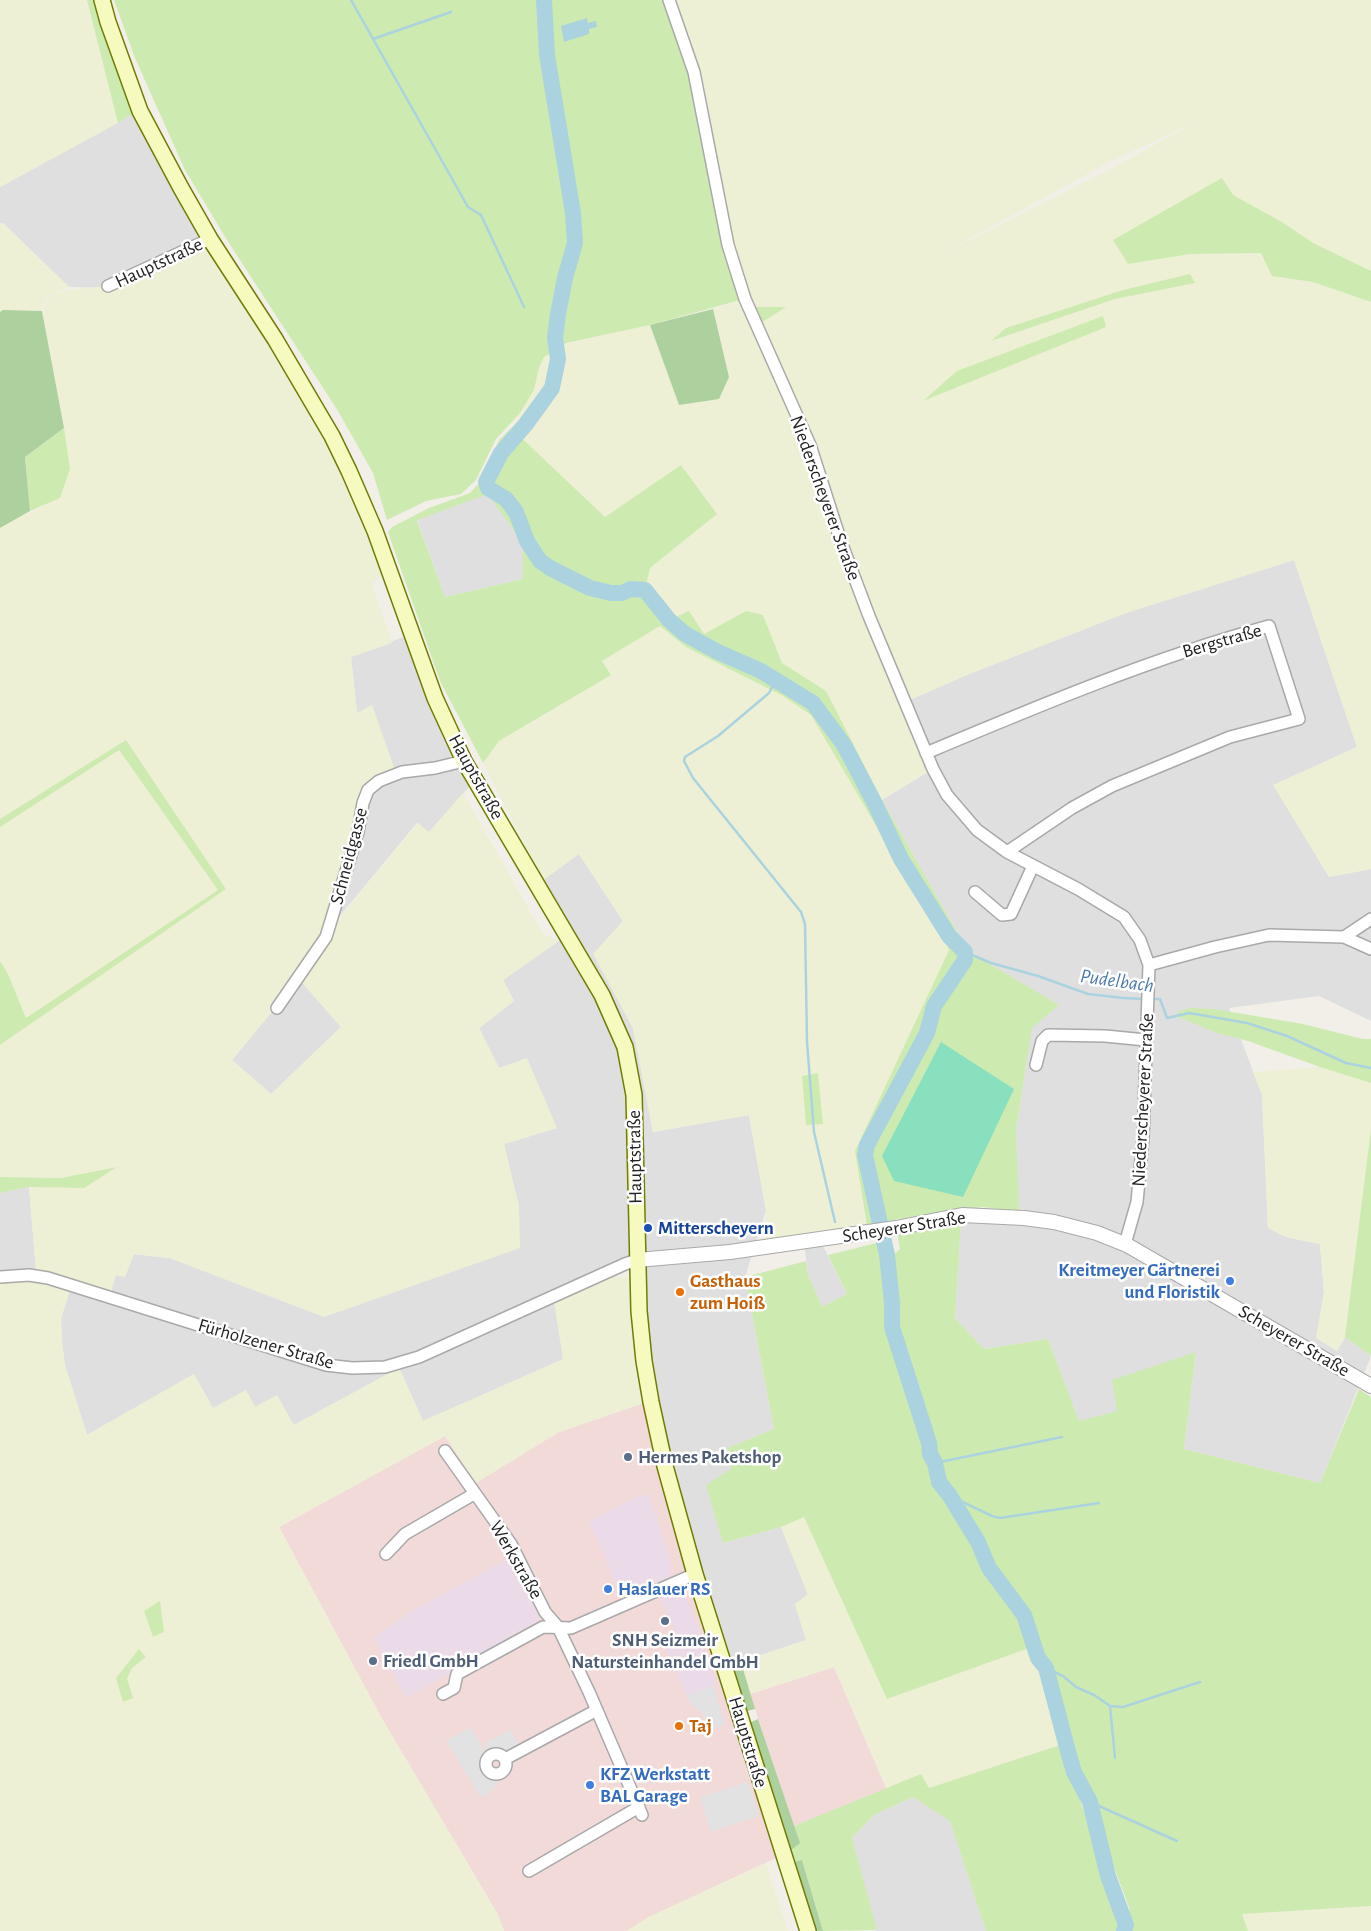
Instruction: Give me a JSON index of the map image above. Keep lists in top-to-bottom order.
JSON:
{
  "streets": {
    "main road": ["Hauptstraße"],
    "street": [
      "Niederscheyerer Straße",
      "Bergstraße",
      "Schneidgasse",
      "Scheyerer Straße",
      "Fürholzener Straße",
      "Werkstraße"
    ]
  },
  "crossings": [
    ["Hauptstraße", "Schneidgasse"],
    ["Hauptstraße", "Scheyerer Straße"],
    ["Hauptstraße", "Fürholzener Straße"],
    ["Niederscheyerer Straße", "Bergstraße"],
    ["Niederscheyerer Straße", "Scheyerer Straße"],
    ["Scheyerer Straße", "Fürholzener Straße"]
  ],
  "water": ["Pudelbach"],
  "places": [
    "Mitterscheyern",
    "Kreitmeyer Gärtnerei und Floristik",
    "Gasthaus zum Hoiß",
    "Hermes Paketshop",
    "Haslauer RS",
    "SNH Seizmeir Natursteinhandel GmbH",
    "Friedl GmbH",
    "Taj",
    "KFZ Werkstatt BAL Garage"
  ]
}
